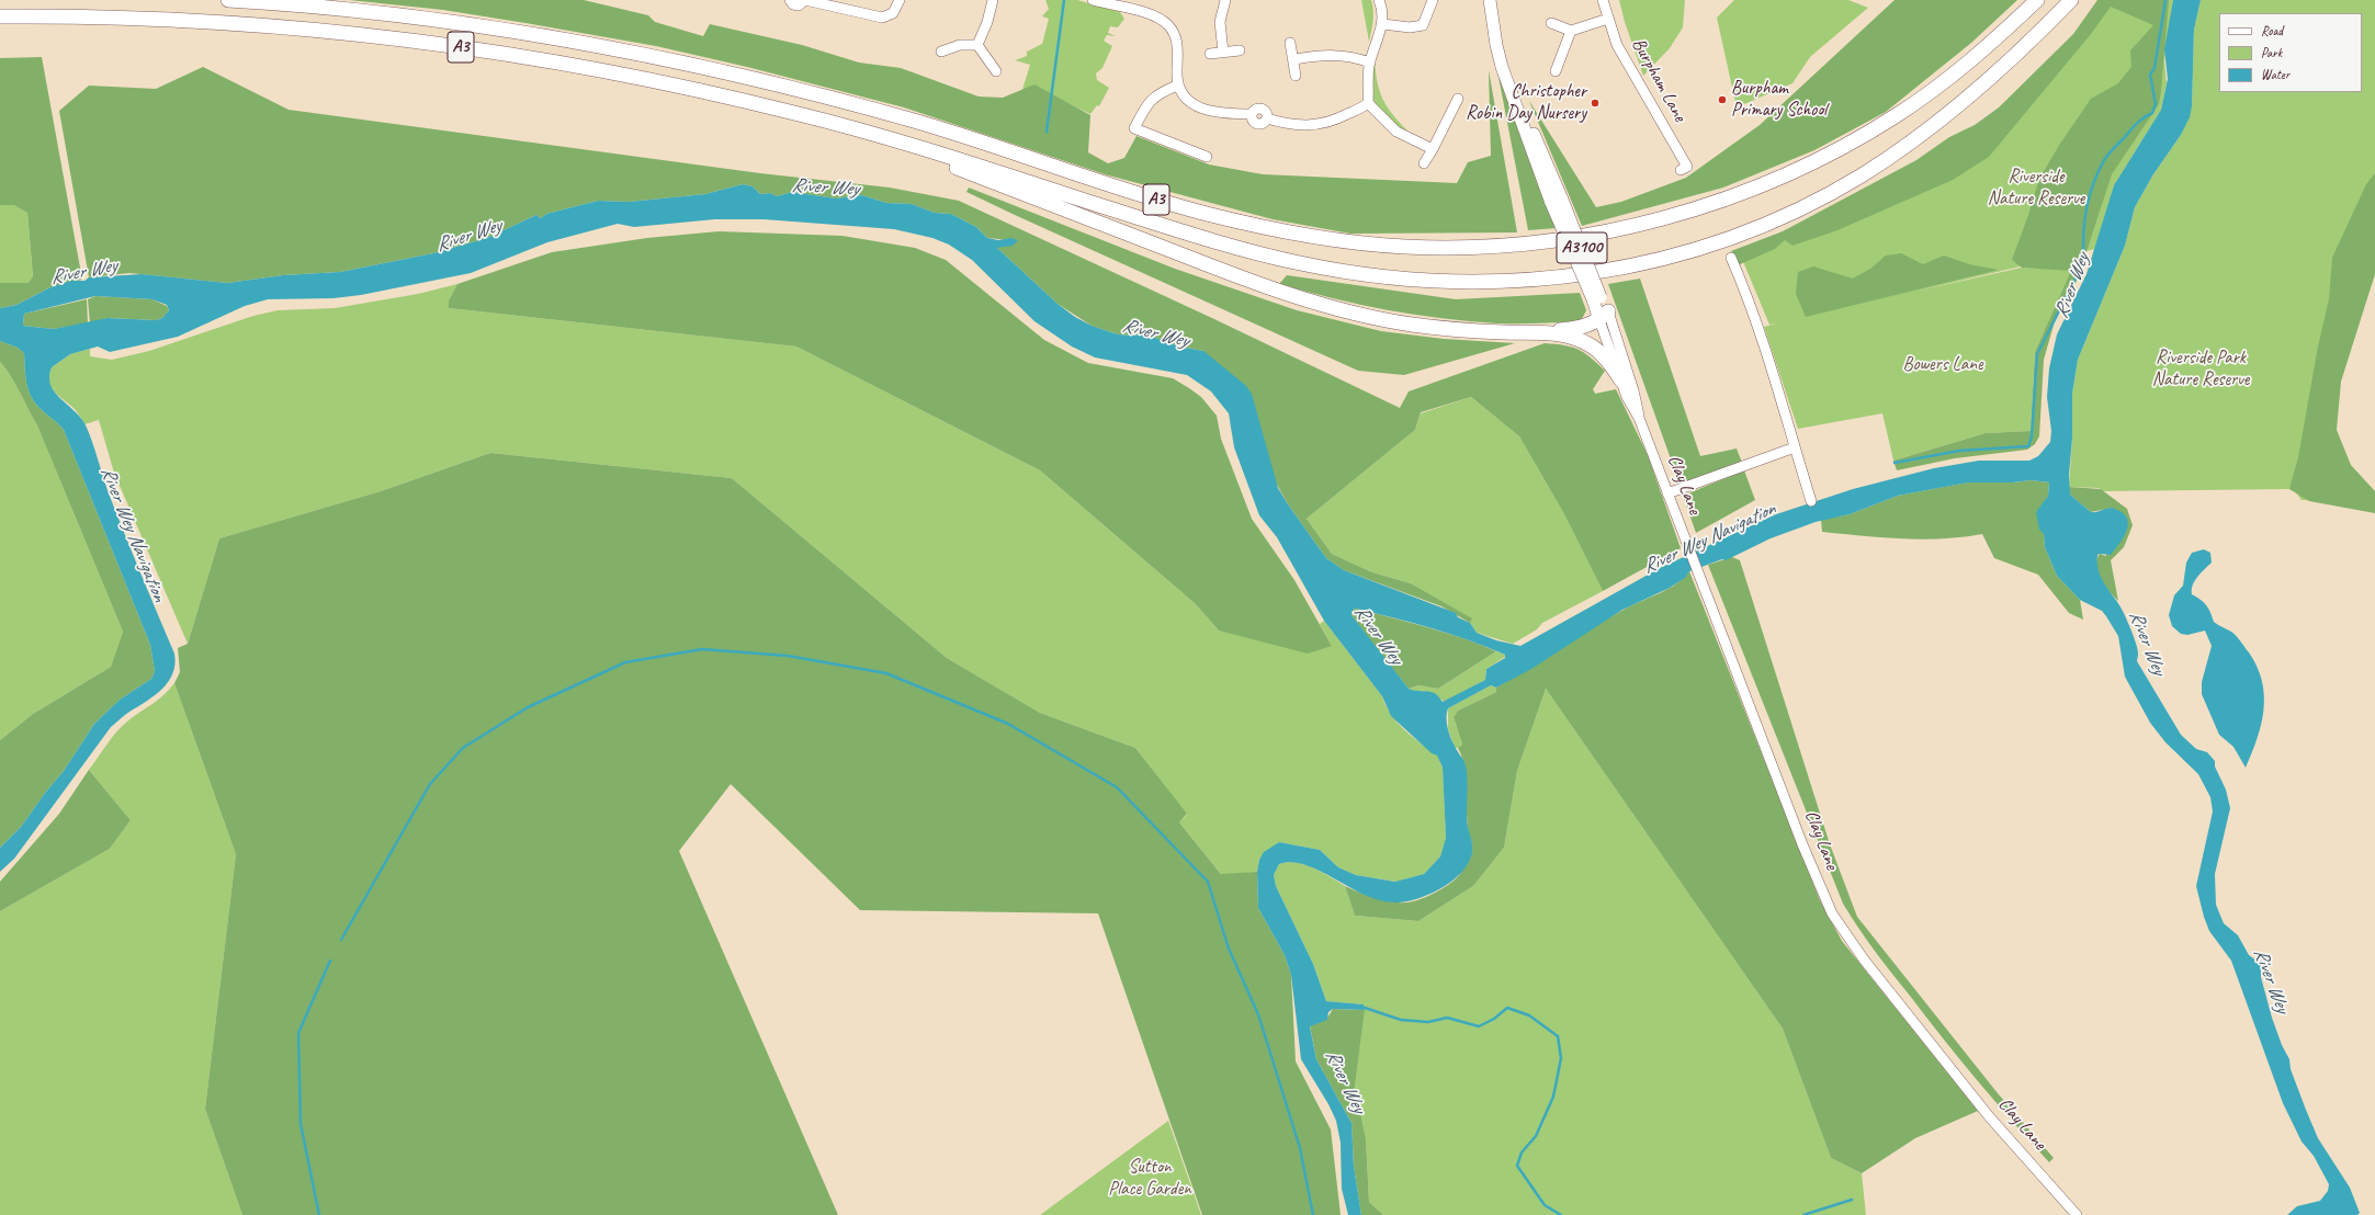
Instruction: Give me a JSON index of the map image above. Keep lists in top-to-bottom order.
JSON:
{
  "streets": {
    "highway": ["A3"],
    "main road": ["A3100", "Clay Lane"],
    "street": ["Burpham Lane"]
  },
  "water": ["River Wey", "River Wey Navigation"],
  "parks": [
    "Riverside Nature Reserve",
    "Riverside Park Nature Reserve",
    "Bowers Lane",
    "Sutton Place Garden"
  ],
  "places": ["Burpham Primary School", "Christopher Robin Day Nursery"],
  "legend": ["Road", "Park", "Water"]
}
